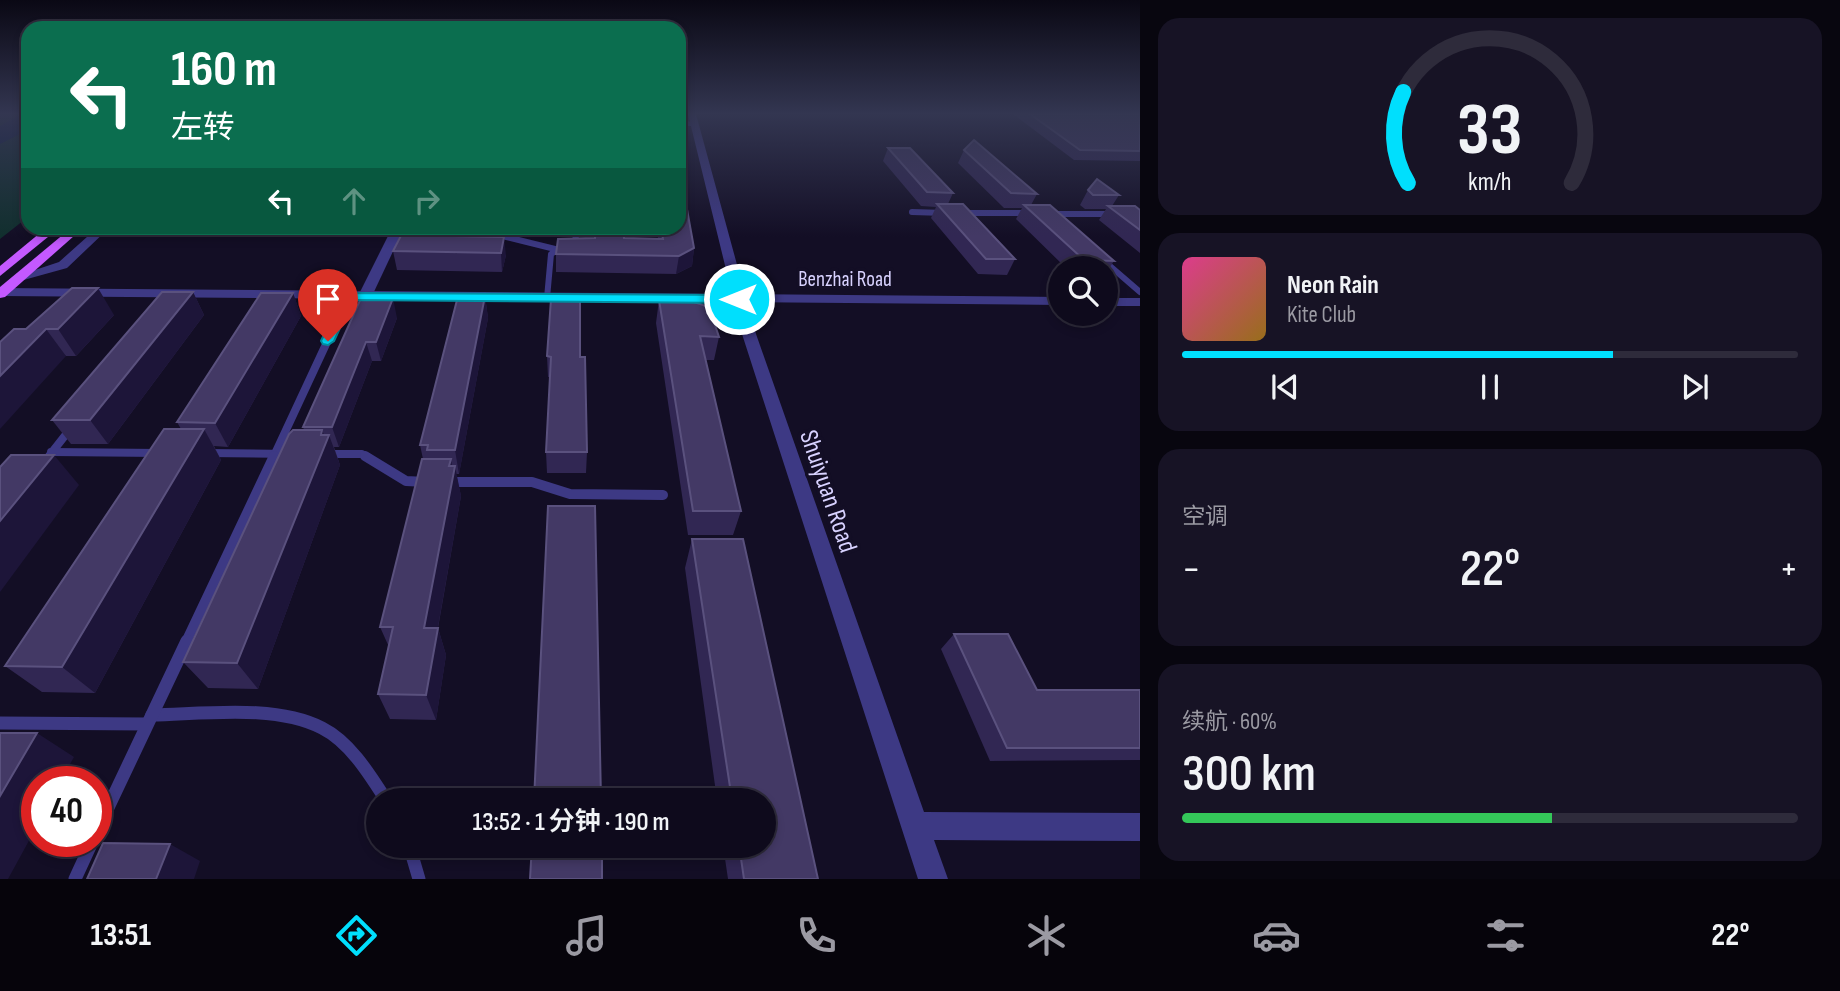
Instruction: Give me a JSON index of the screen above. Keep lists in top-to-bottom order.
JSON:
{
  "streets": {
    "street": ["Benzhai Road", "Shuiyuan Road"]
  },
  "crossings": [
    ["Benzhai Road", "Shuiyuan Road"]
  ],
  "page": {
    "turn": ["160 m", "左转"],
    "song": ["Neon Rain", "Kite Club"],
    "tile": [
      "空调",
      ["续航 · 60%", "300 km"]
    ],
    "heat": ["−", "22°", "+"],
    "limit": "40",
    "trip": "13:52 · 1 分钟 · 190 m",
    "tabs": ["13:51", "22°"],
    "gauge": ["33", "km/h"]
  }
}
